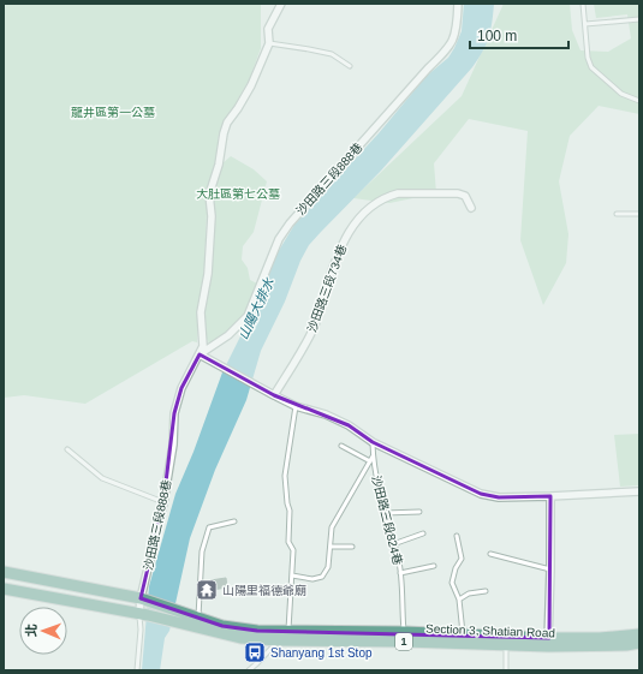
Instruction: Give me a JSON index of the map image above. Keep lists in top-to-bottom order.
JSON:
{
  "streets": {
    "main road": ["Section 3, Shatian Road", "1"],
    "street": ["沙田路三段888巷", "沙田路三段734巷"],
    "lane": ["沙田路三段824巷"]
  },
  "crossings": [
    ["沙田路三段888巷", "Section 3, Shatian Road"],
    ["沙田路三段888巷", "1"],
    ["沙田路三段824巷", "Section 3, Shatian Road"],
    ["Section 3, Shatian Road", "1"]
  ],
  "water": ["山陽大排水"],
  "parks": ["龍井區第一公墓", "大肚區第七公墓"],
  "places": {
    "temple": ["山陽里福德爺廟"],
    "bus stop": ["Shanyang 1st Stop"]
  },
  "scale_bar": "100 m",
  "north": "left"
}
